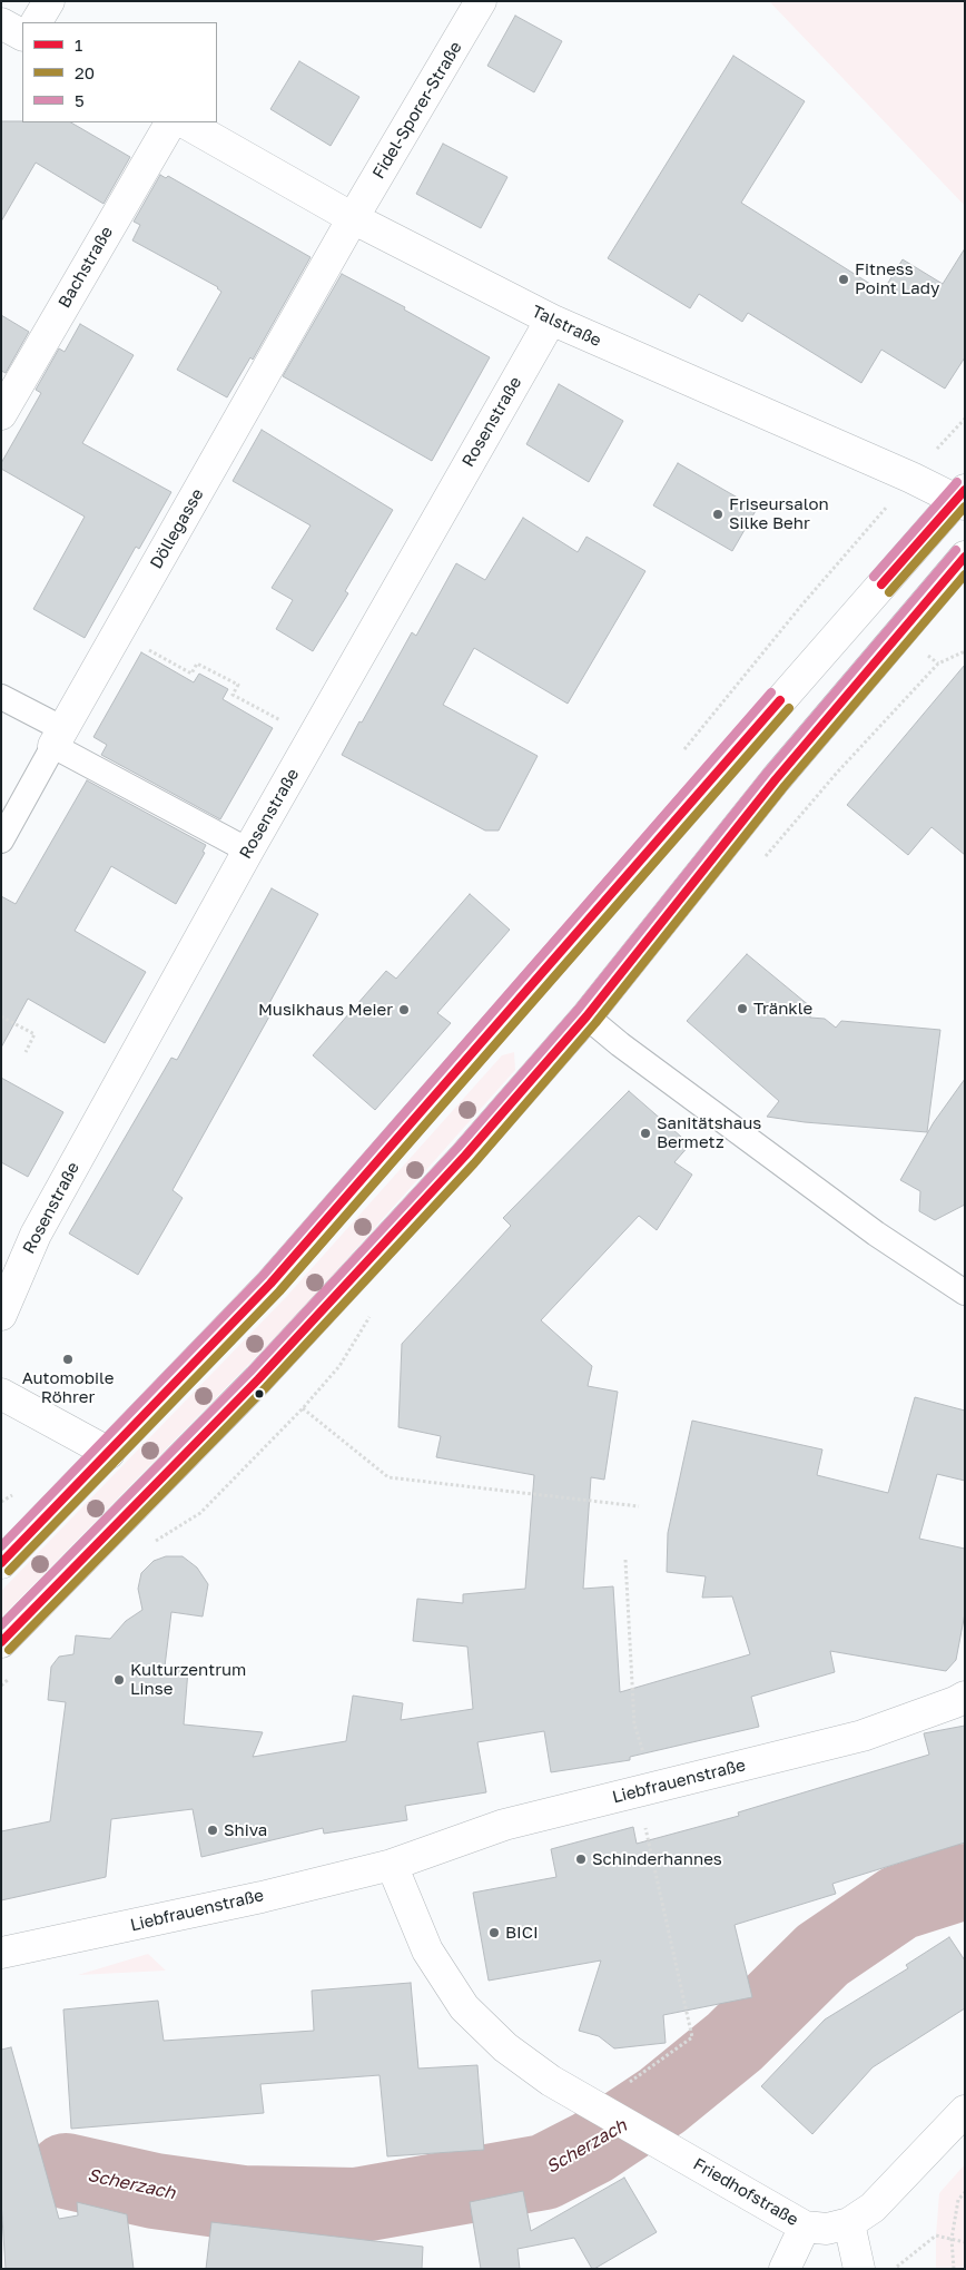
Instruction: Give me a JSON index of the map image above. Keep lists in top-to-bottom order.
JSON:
{
  "streets": {
    "street": [
      "Fidel-Sporer-Straße",
      "Bachstraße",
      "Talstraße",
      "Rosenstraße",
      "Döllegasse",
      "Liebfrauenstraße",
      "Friedhofstraße"
    ]
  },
  "crossings": [
    ["Fidel-Sporer-Straße", "Talstraße"],
    ["Fidel-Sporer-Straße", "Döllegasse"],
    ["Talstraße", "Rosenstraße"],
    ["Talstraße", "Döllegasse"]
  ],
  "water": ["Scherzach"],
  "places": [
    "Fitness Point Lady",
    "Friseursalon Silke Behr",
    "Tränkle",
    "Musikhaus Meier",
    "Sanitätshaus Bermetz",
    "Automobile Röhrer",
    "Kulturzentrum Linse",
    "Shiva",
    "Schinderhannes",
    "BICI"
  ],
  "lines": ["transit line 5", "transit line 1", "transit line 20"],
  "legend": ["1", "20", "5"]
}
